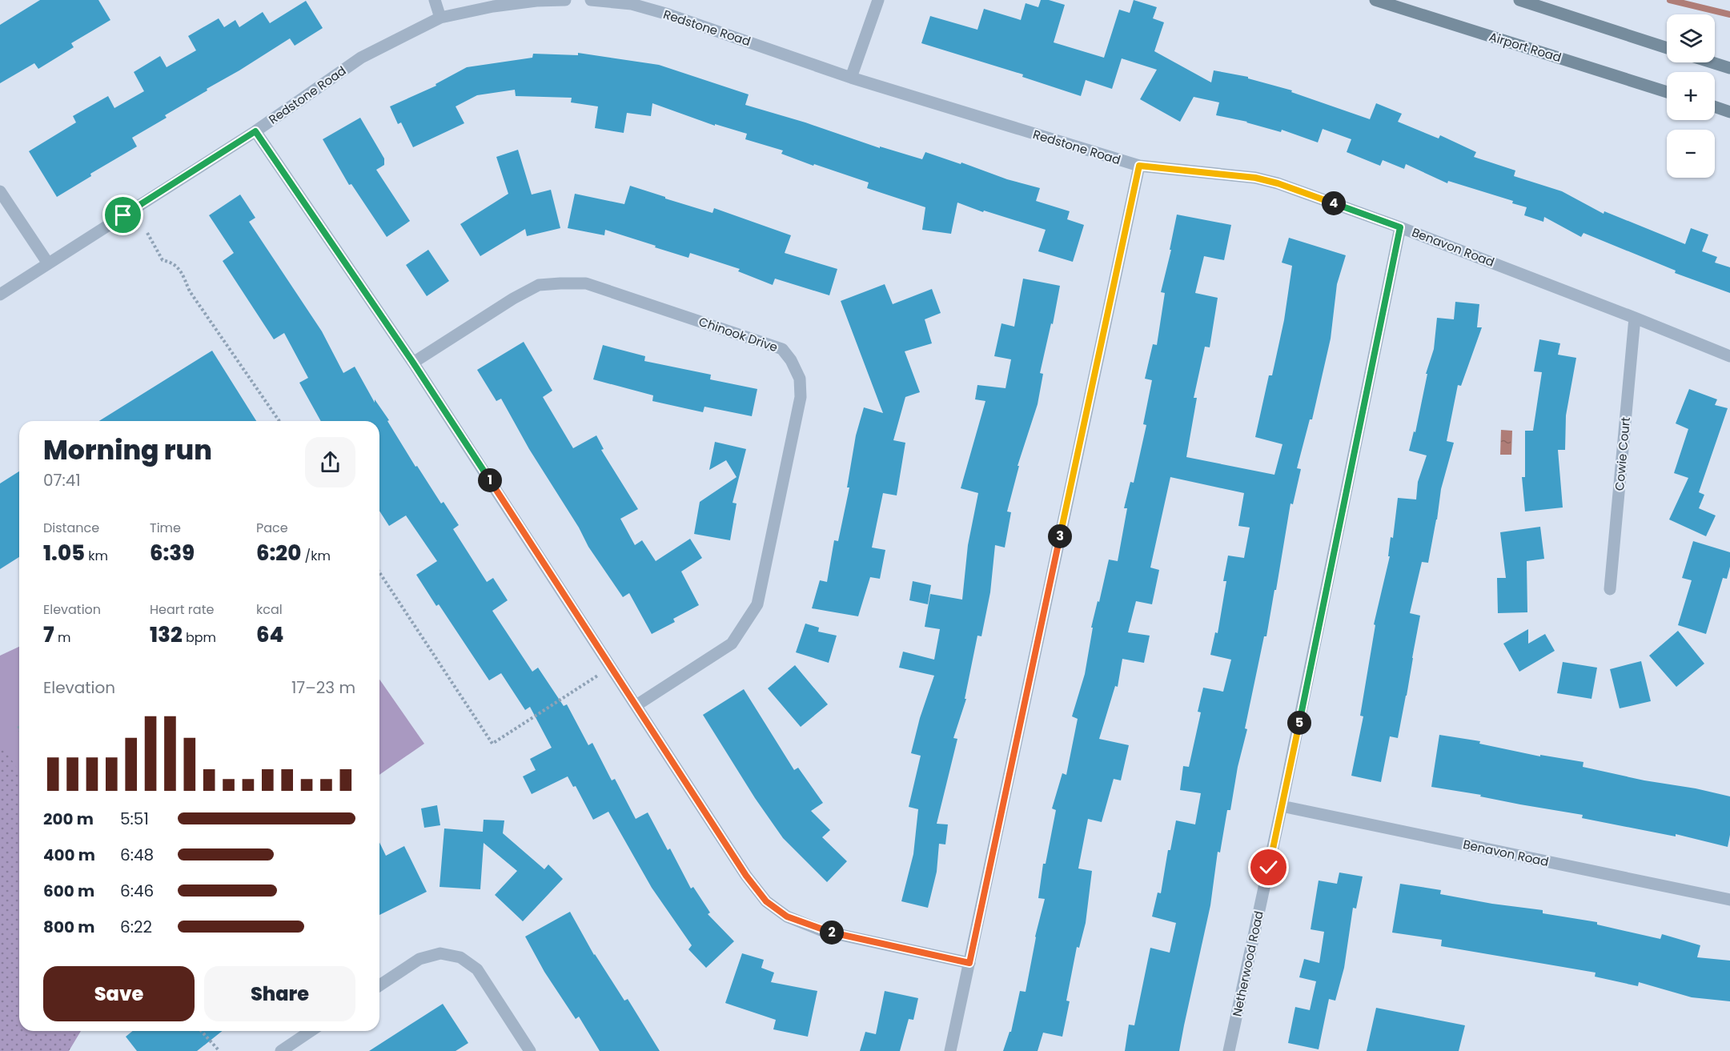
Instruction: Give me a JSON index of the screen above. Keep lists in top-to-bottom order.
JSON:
{
  "streets": {
    "main road": ["Airport Road"],
    "street": [
      "Redstone Road",
      "Benavon Road",
      "Chinook Drive",
      "Cowie Court",
      "Netherwood Road"
    ]
  },
  "crossings": [
    ["Redstone Road", "Benavon Road"],
    ["Benavon Road", "Cowie Court"],
    ["Benavon Road", "Netherwood Road"]
  ],
  "page": {
    "map_buttons": ["+", "−"],
    "pins": [
      "4",
      "1",
      "3",
      "5",
      "2"
    ],
    "heading": ["Morning run", "07:41"],
    "stats": [
      ["Distance", "1.05 km"],
      ["Time", "6:39"],
      ["Pace", "6:20 /km"],
      ["Elevation", "7 m"],
      ["Heart rate", "132 bpm"],
      ["kcal", "64"]
    ],
    "chart": ["Elevation", "17–23 m"],
    "list": [
      {
        "name": "200 m",
        "note": "5:51"
      },
      {
        "name": "400 m",
        "note": "6:48"
      },
      {
        "name": "600 m",
        "note": "6:46"
      },
      {
        "name": "800 m",
        "note": "6:22"
      }
    ],
    "buttons": ["Save", "Share"]
  }
}
